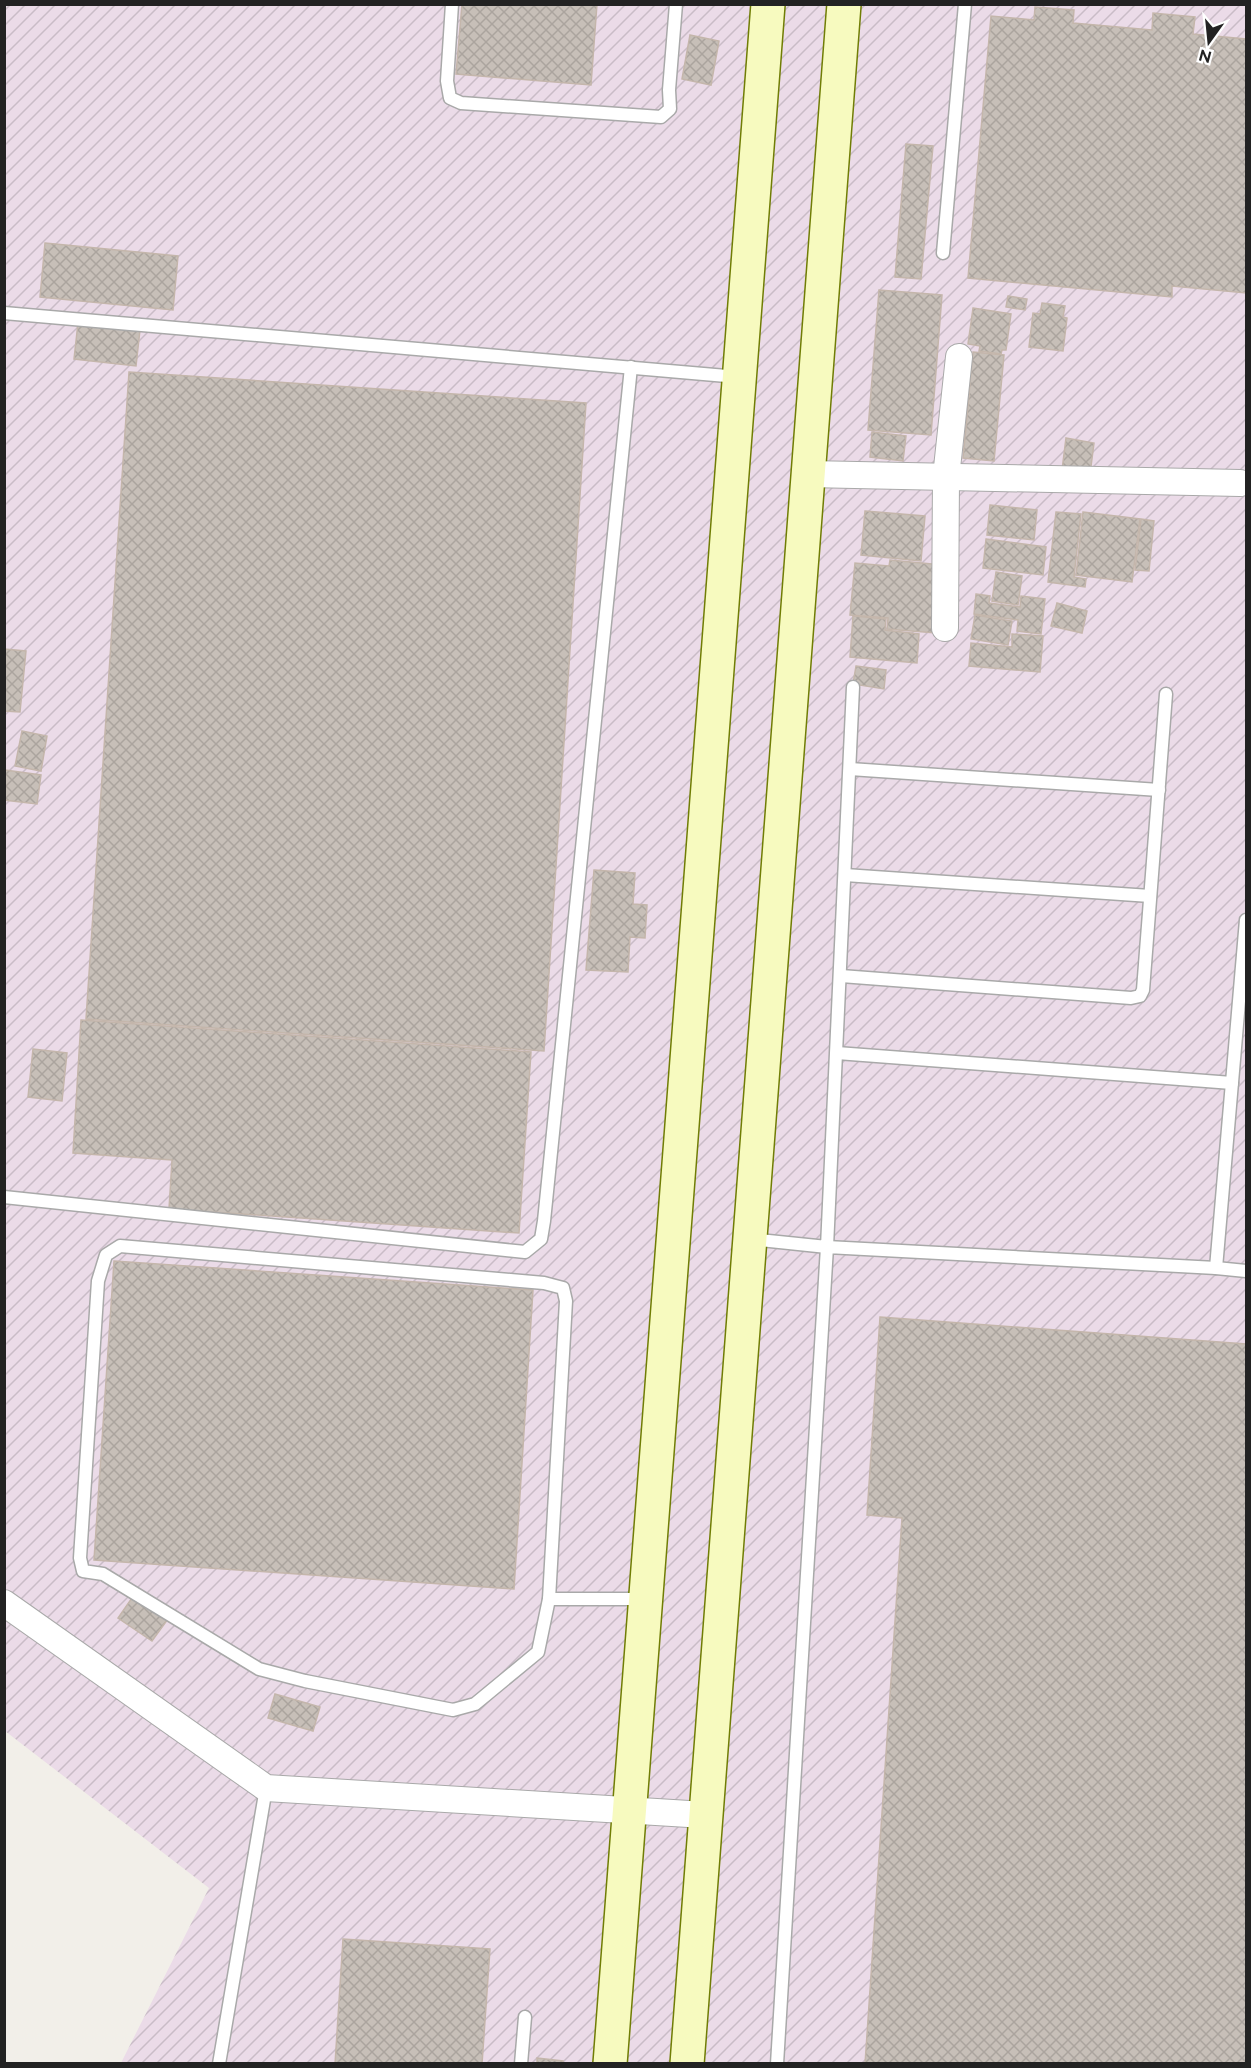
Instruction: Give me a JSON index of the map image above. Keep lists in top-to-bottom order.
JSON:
{
  "north": "bottom"
}
